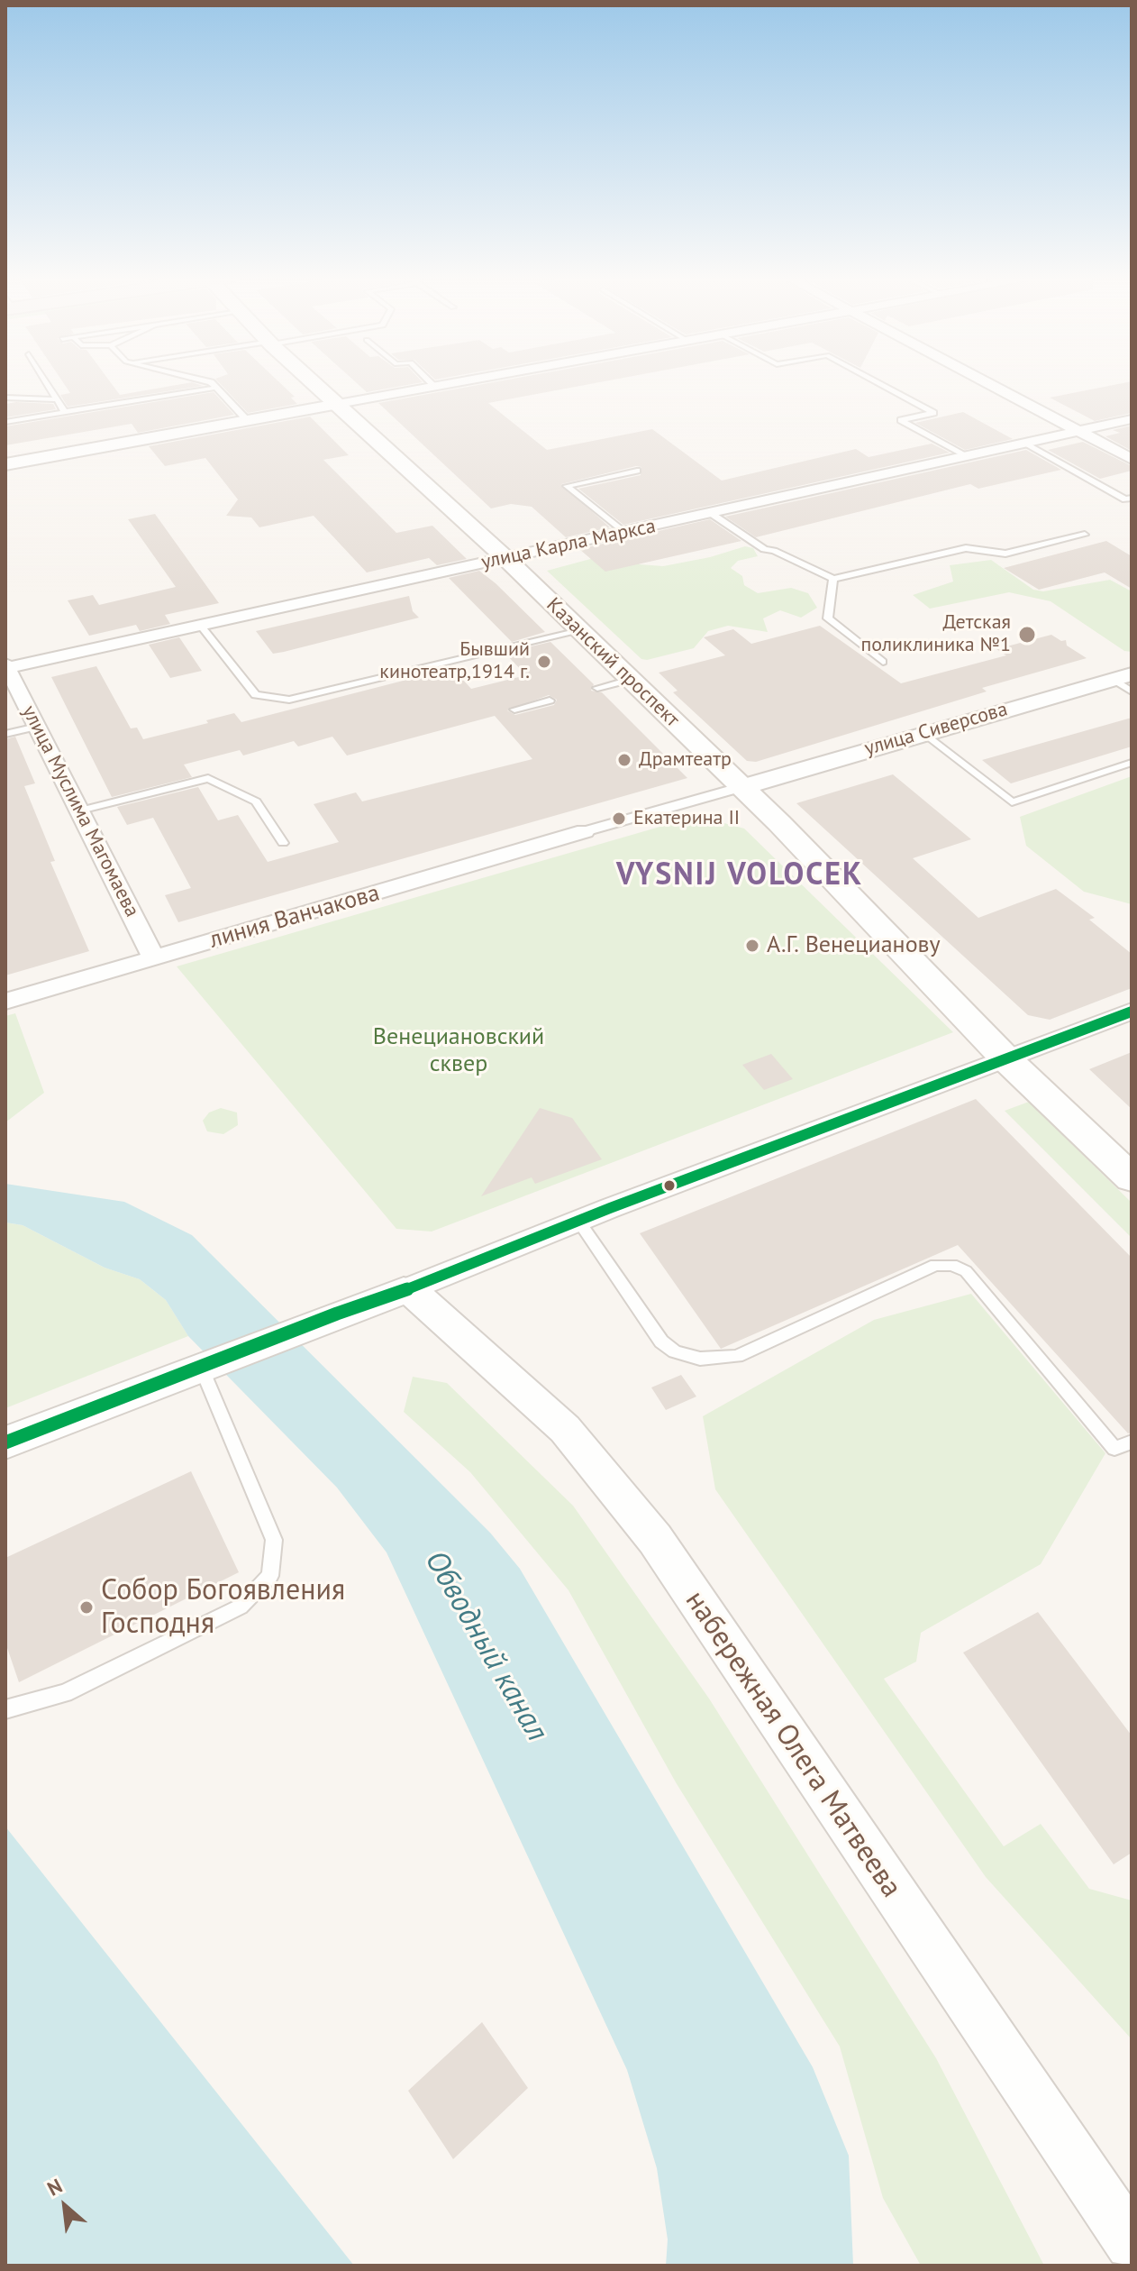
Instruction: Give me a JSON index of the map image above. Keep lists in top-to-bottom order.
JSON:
{
  "streets": {
    "main road": ["Казанский проспект"],
    "street": [
      "улица Карла Маркса",
      "улица Сиверсова",
      "улица Муслима Магомаева",
      "линия Ванчакова",
      "набережная Олега Матвеева"
    ]
  },
  "crossings": [
    ["улица Карла Маркса", "Казанский проспект"],
    ["улица Карла Маркса", "улица Муслима Магомаева"],
    ["Казанский проспект", "улица Сиверсова"],
    ["улица Муслима Магомаева", "линия Ванчакова"]
  ],
  "districts": ["VYSNIJ VOLOCEK"],
  "water": ["Обводный канал"],
  "parks": ["Венециановский сквер"],
  "places": [
    "Детская поликлиника №1",
    "Бывший кинотеатр,1914 г.",
    "Драмтеатр",
    "Екатерина II",
    "А.Г. Венецианову",
    "Собор Богоявления Господня"
  ],
  "north": "top left"
}
